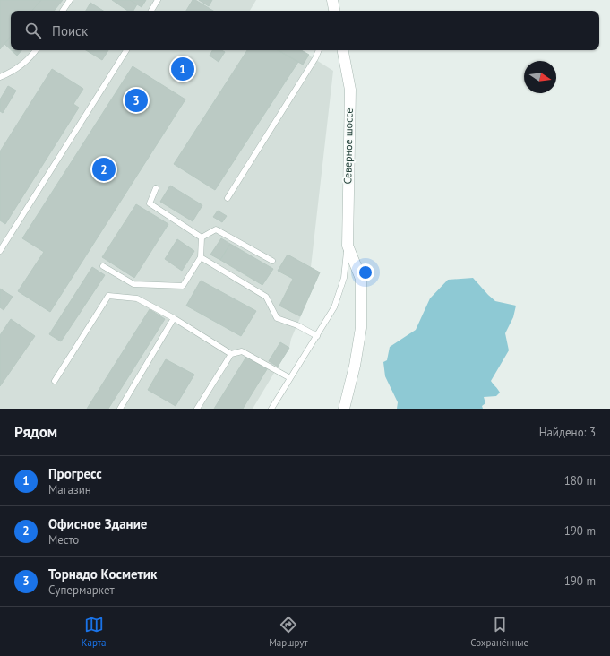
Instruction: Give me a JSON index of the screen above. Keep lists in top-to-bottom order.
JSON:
{
  "streets": {
    "street": ["Северное шоссе"]
  },
  "north": "right",
  "page": {
    "search": "Поиск",
    "pins": ["1", "3", "2"],
    "heading": ["Рядом", "Найдено: 3"],
    "list": [
      {
        "mark": "1",
        "name": "Прогресс",
        "note": "Магазин",
        "value": "180 m"
      },
      {
        "mark": "2",
        "name": "Офисное Здание",
        "note": "Место",
        "value": "190 m"
      },
      {
        "mark": "3",
        "name": "Торнадо Косметик",
        "note": "Супермаркет",
        "value": "190 m"
      }
    ],
    "nav": ["Карта", "Маршрут", "Сохранённые"]
  }
}
